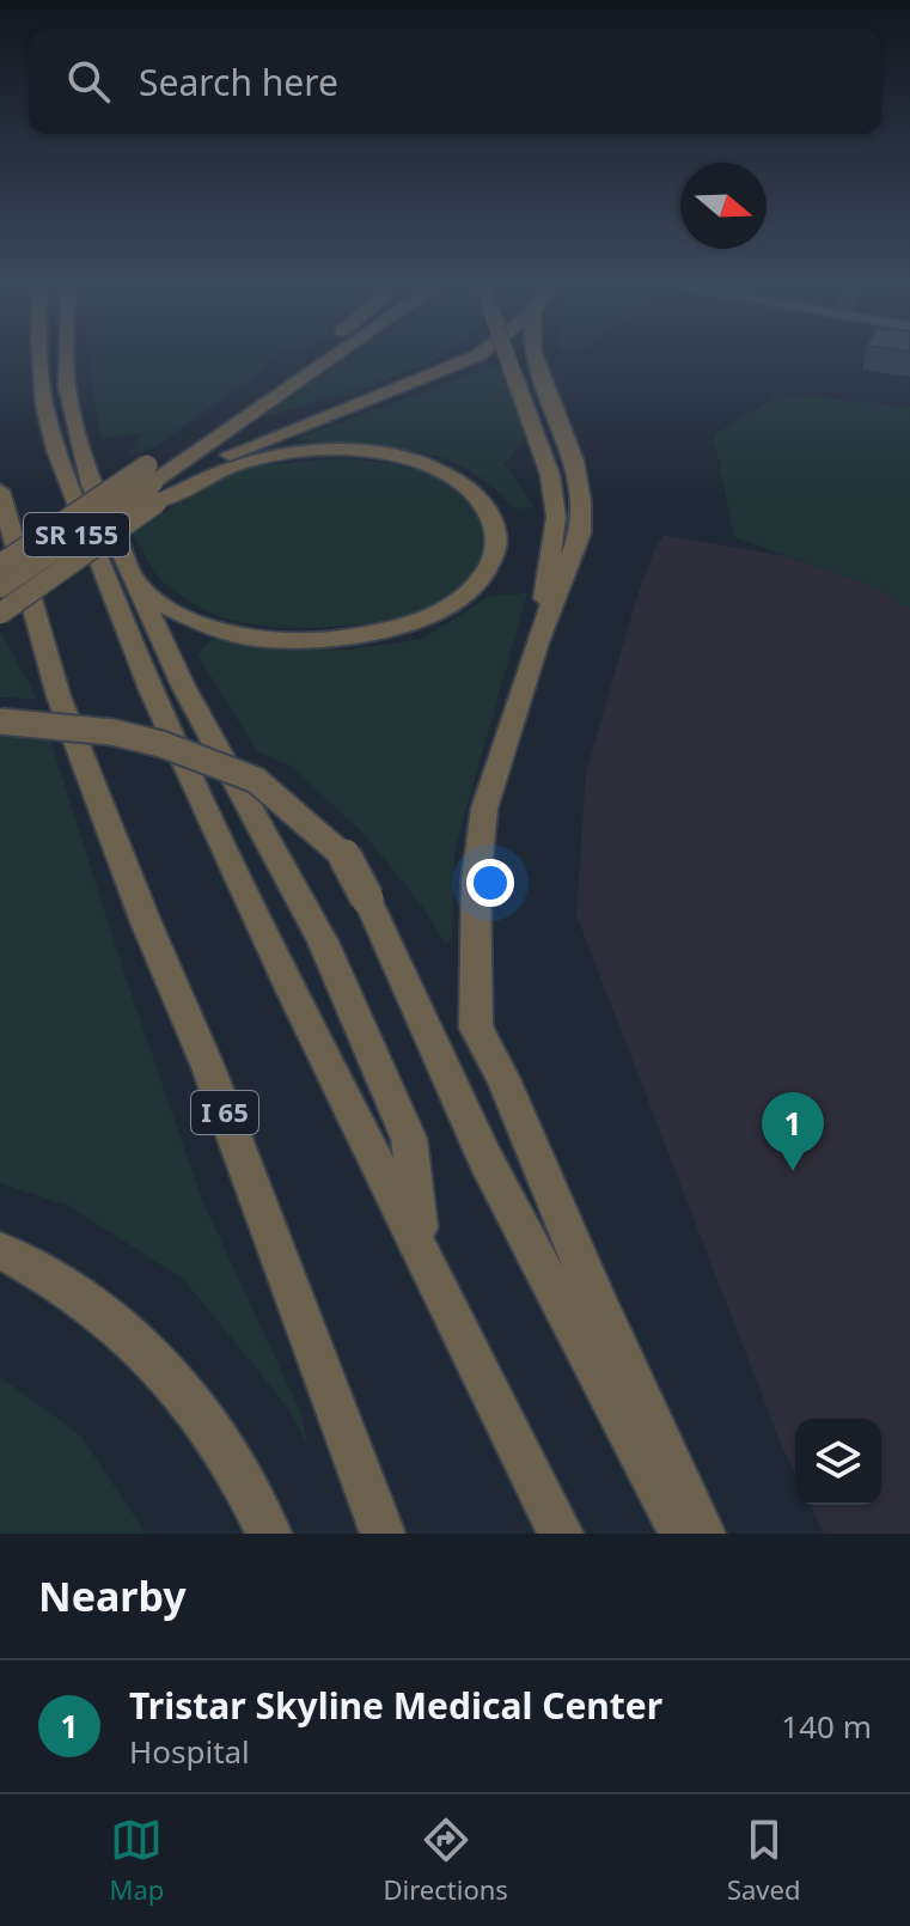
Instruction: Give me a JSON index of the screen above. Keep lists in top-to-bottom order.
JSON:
{
  "streets": {
    "highway": ["SR 155", "I 65"]
  },
  "north": "right",
  "page": {
    "search": "Search here",
    "pins": "1",
    "heading": "Nearby",
    "list": [
      {
        "mark": "1",
        "name": "Tristar Skyline Medical Center",
        "note": "Hospital",
        "value": "140 m"
      }
    ],
    "nav": ["Map", "Directions", "Saved"]
  }
}
